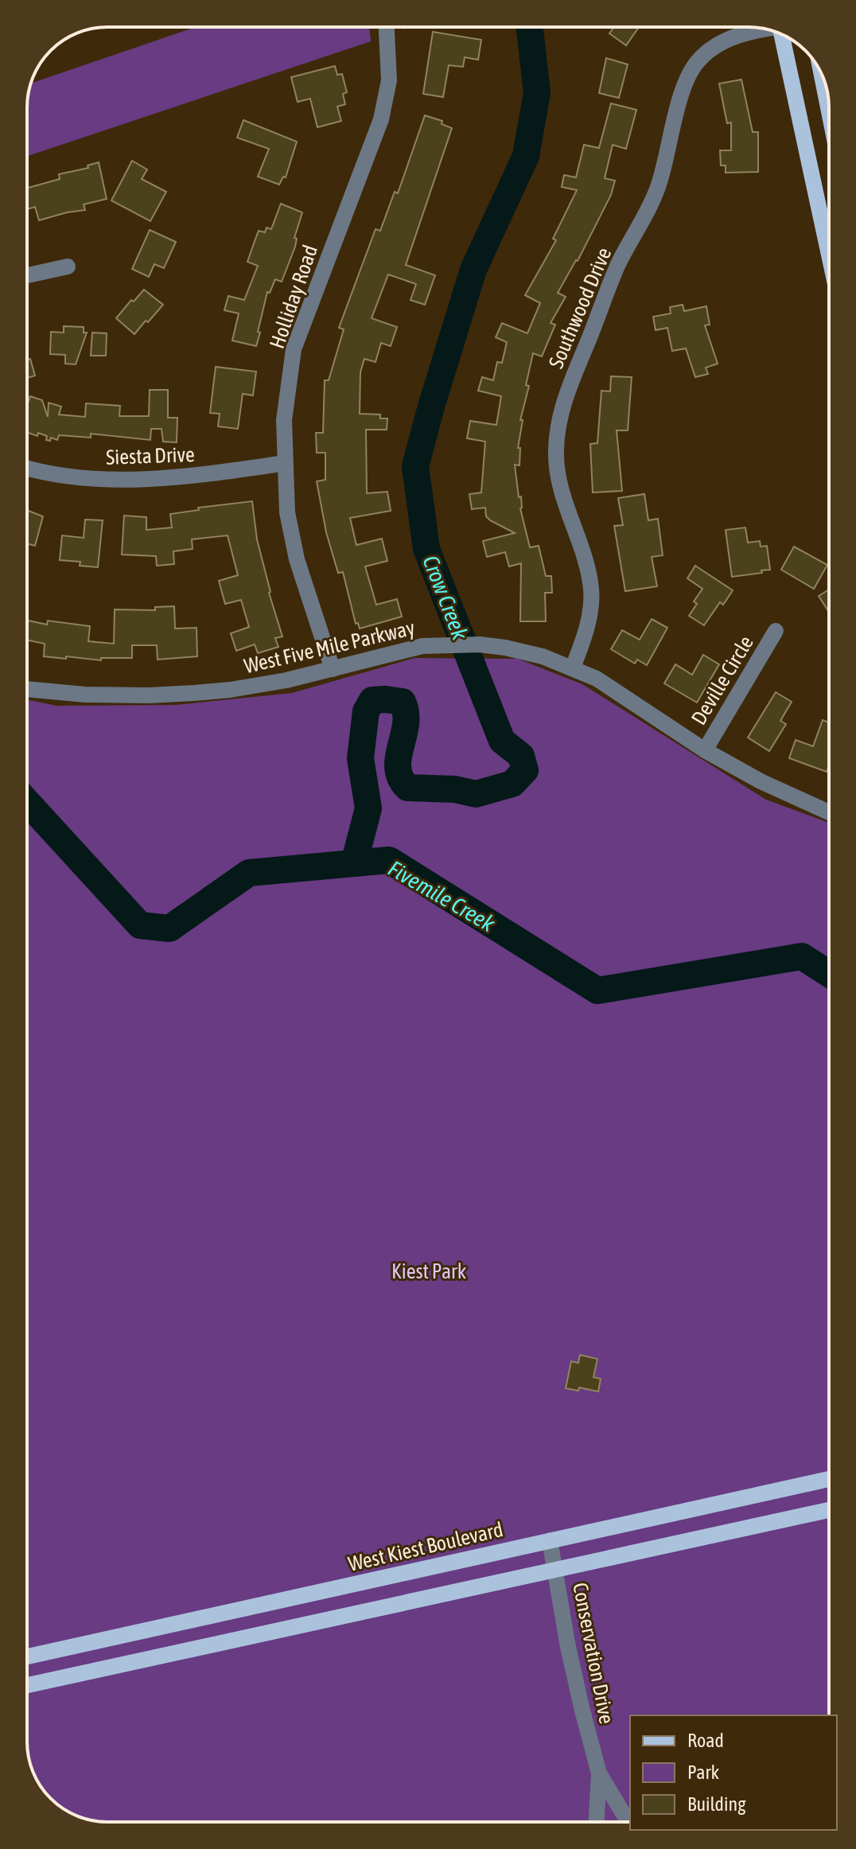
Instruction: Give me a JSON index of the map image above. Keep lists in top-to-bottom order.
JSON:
{
  "streets": {
    "main road": ["West Kiest Boulevard"],
    "street": [
      "Holliday Road",
      "Southwood Drive",
      "Siesta Drive",
      "West Five Mile Parkway",
      "Deville Circle",
      "Conservation Drive"
    ]
  },
  "crossings": [
    ["Holliday Road", "Siesta Drive"],
    ["Holliday Road", "West Five Mile Parkway"],
    ["Southwood Drive", "West Five Mile Parkway"],
    ["West Five Mile Parkway", "Deville Circle"],
    ["West Kiest Boulevard", "Conservation Drive"]
  ],
  "water": ["Crow Creek", "Fivemile Creek"],
  "parks": ["Kiest Park"],
  "legend": ["Road", "Park", "Building"]
}
